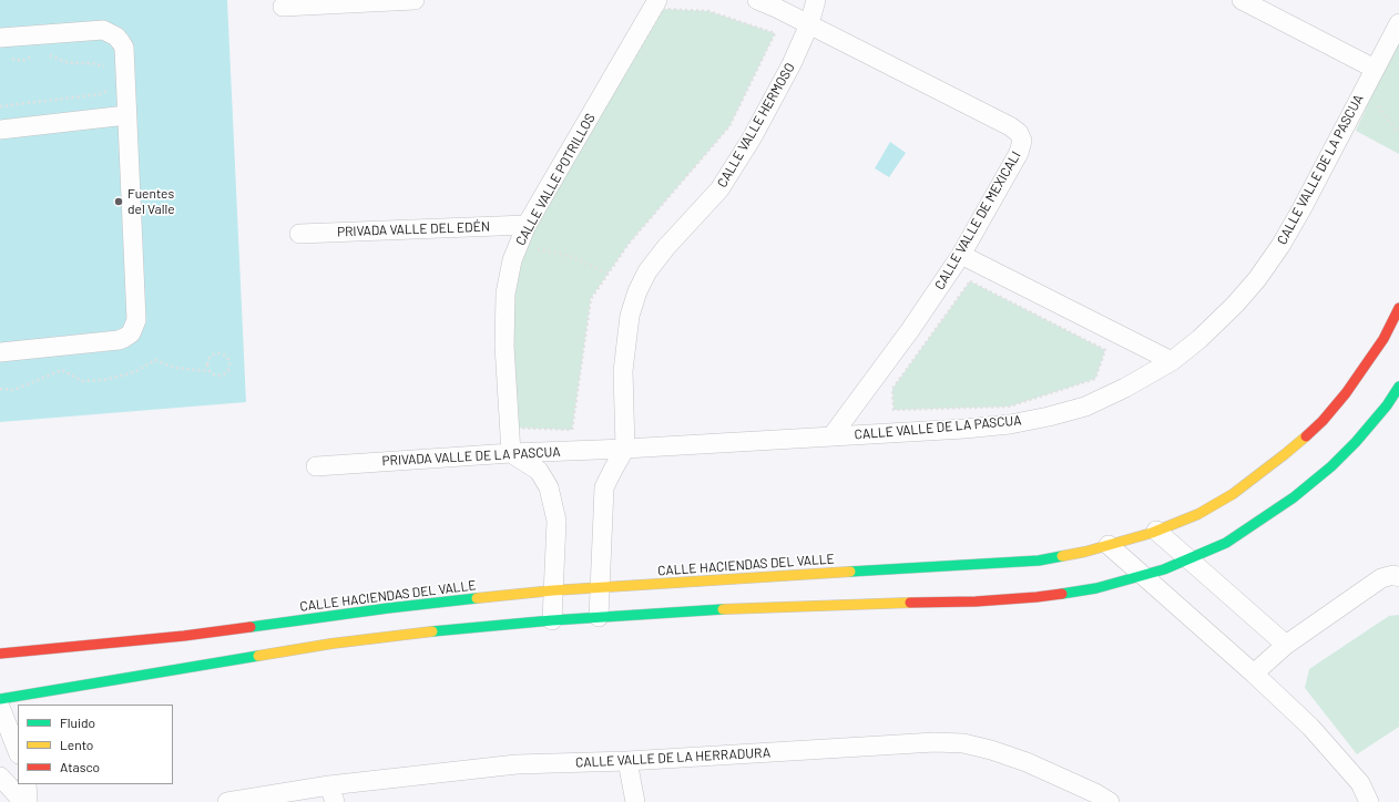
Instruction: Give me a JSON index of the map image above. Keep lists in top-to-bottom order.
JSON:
{
  "streets": {
    "main road": ["CALLE HACIENDAS DEL VALLE"],
    "street": [
      "CALLE VALLE HERMOSO",
      "CALLE VALLE DE LA PASCUA",
      "CALLE VALLE POTRILLOS",
      "CALLE VALLE DE MEXICALI",
      "PRIVADA VALLE DEL EDÉN",
      "PRIVADA VALLE DE LA PASCUA",
      "CALLE VALLE DE LA HERRADURA"
    ]
  },
  "crossings": [
    ["CALLE VALLE HERMOSO", "CALLE VALLE DE LA PASCUA"],
    ["CALLE VALLE HERMOSO", "CALLE VALLE DE MEXICALI"],
    ["CALLE VALLE HERMOSO", "PRIVADA VALLE DE LA PASCUA"],
    ["CALLE VALLE DE LA PASCUA", "CALLE VALLE DE MEXICALI"],
    ["CALLE VALLE DE LA PASCUA", "PRIVADA VALLE DE LA PASCUA"],
    ["CALLE VALLE POTRILLOS", "PRIVADA VALLE DEL EDÉN"],
    ["CALLE VALLE POTRILLOS", "PRIVADA VALLE DE LA PASCUA"]
  ],
  "places": ["Fuentes del Valle"],
  "legend": ["Fluido", "Lento", "Atasco"]
}
